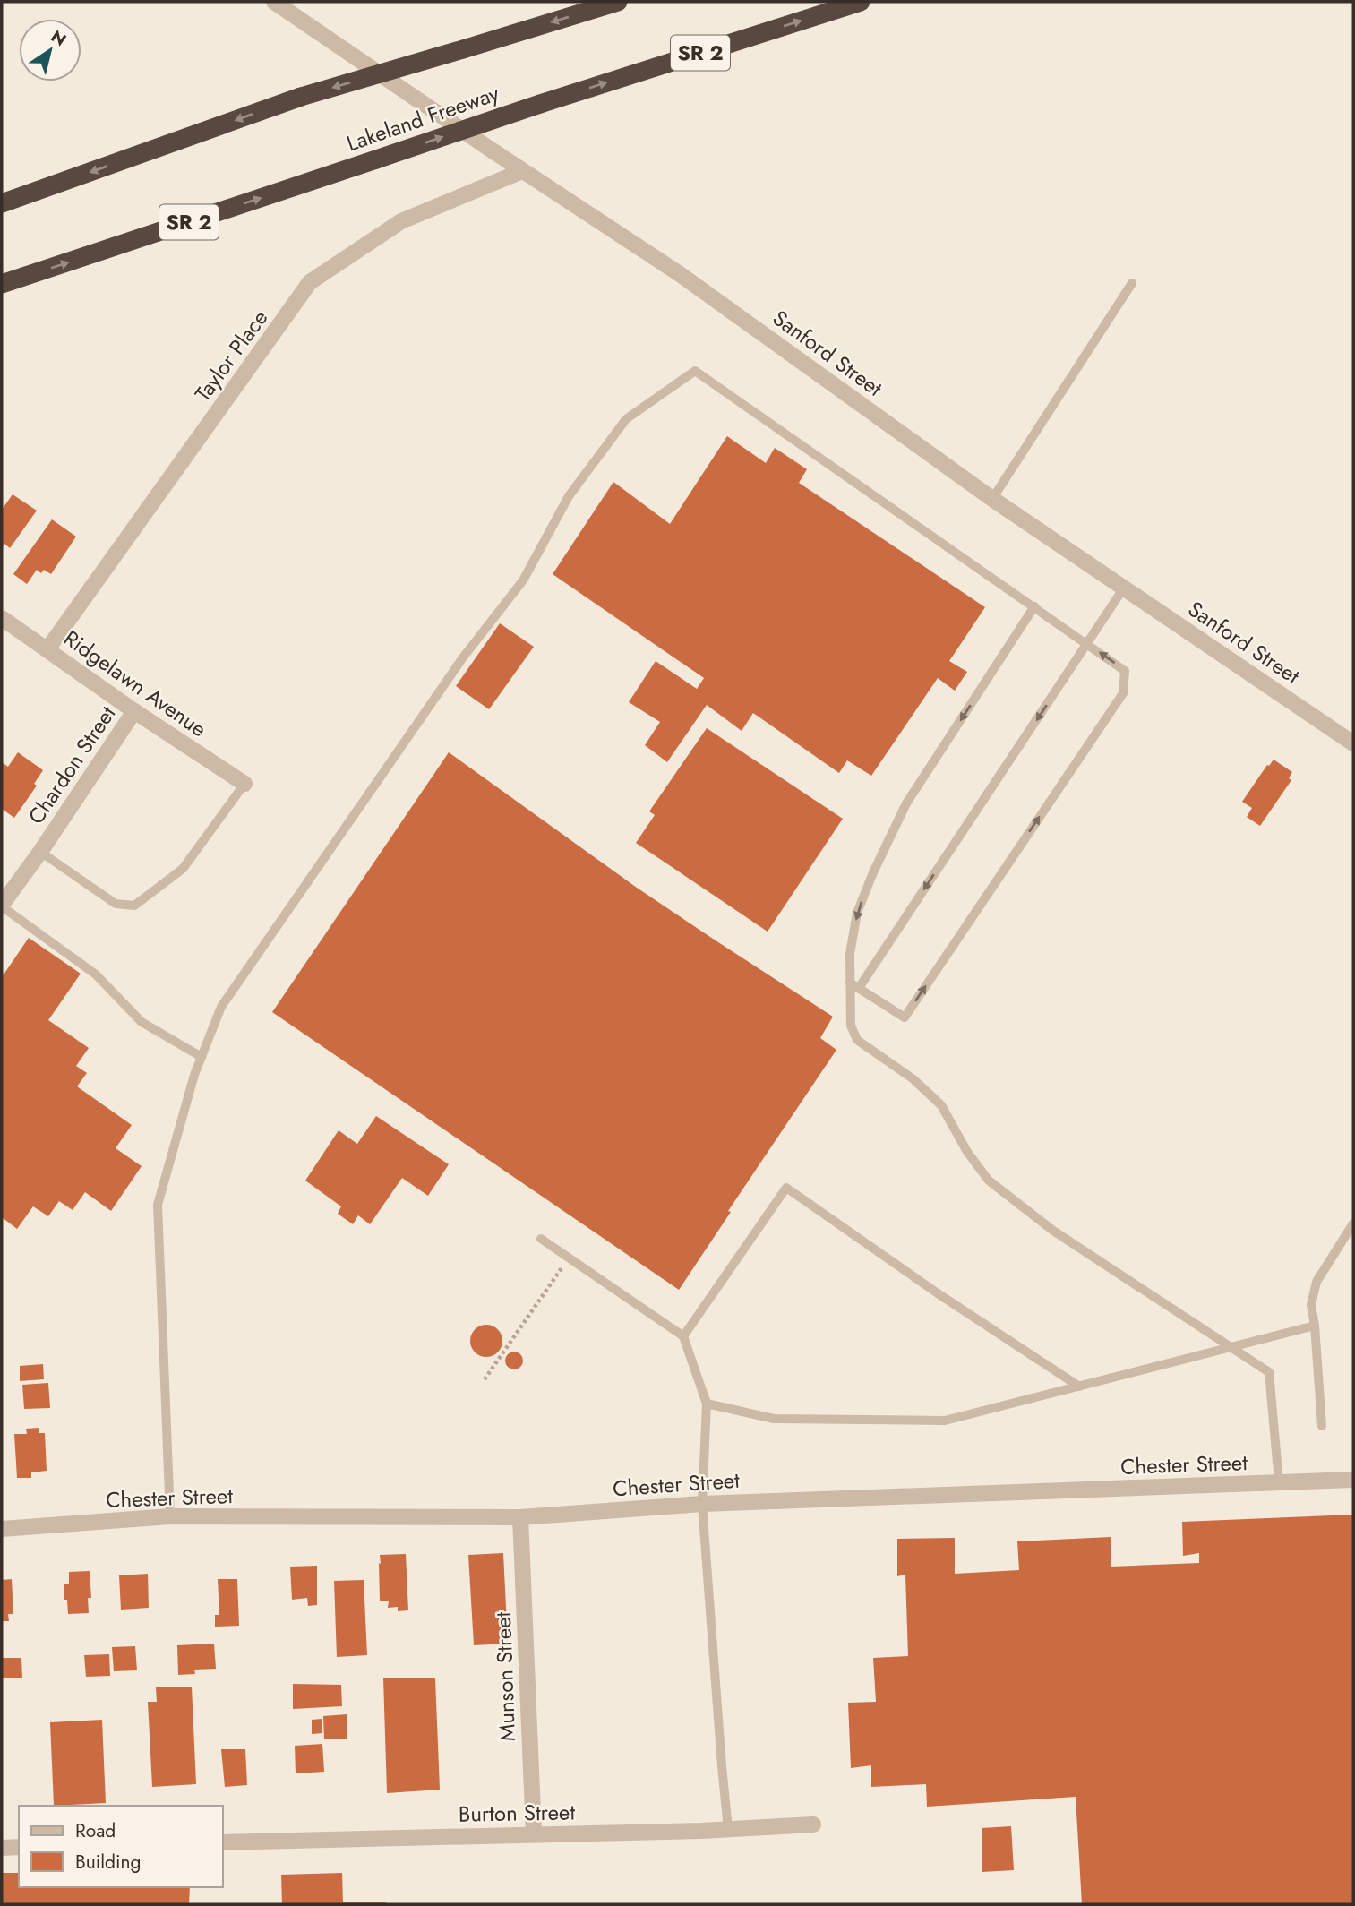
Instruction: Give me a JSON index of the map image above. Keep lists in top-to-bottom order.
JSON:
{
  "streets": {
    "highway": ["SR 2", "Lakeland Freeway"],
    "street": [
      "Sanford Street",
      "Taylor Place",
      "Ridgelawn Avenue",
      "Chardon Street",
      "Chester Street",
      "Munson Street",
      "Burton Street"
    ]
  },
  "crossings": [
    ["Sanford Street", "Taylor Place"],
    ["Taylor Place", "Ridgelawn Avenue"],
    ["Ridgelawn Avenue", "Chardon Street"],
    ["Chester Street", "Munson Street"],
    ["Munson Street", "Burton Street"]
  ],
  "legend": ["Road", "Building"],
  "north": "top right"
}
